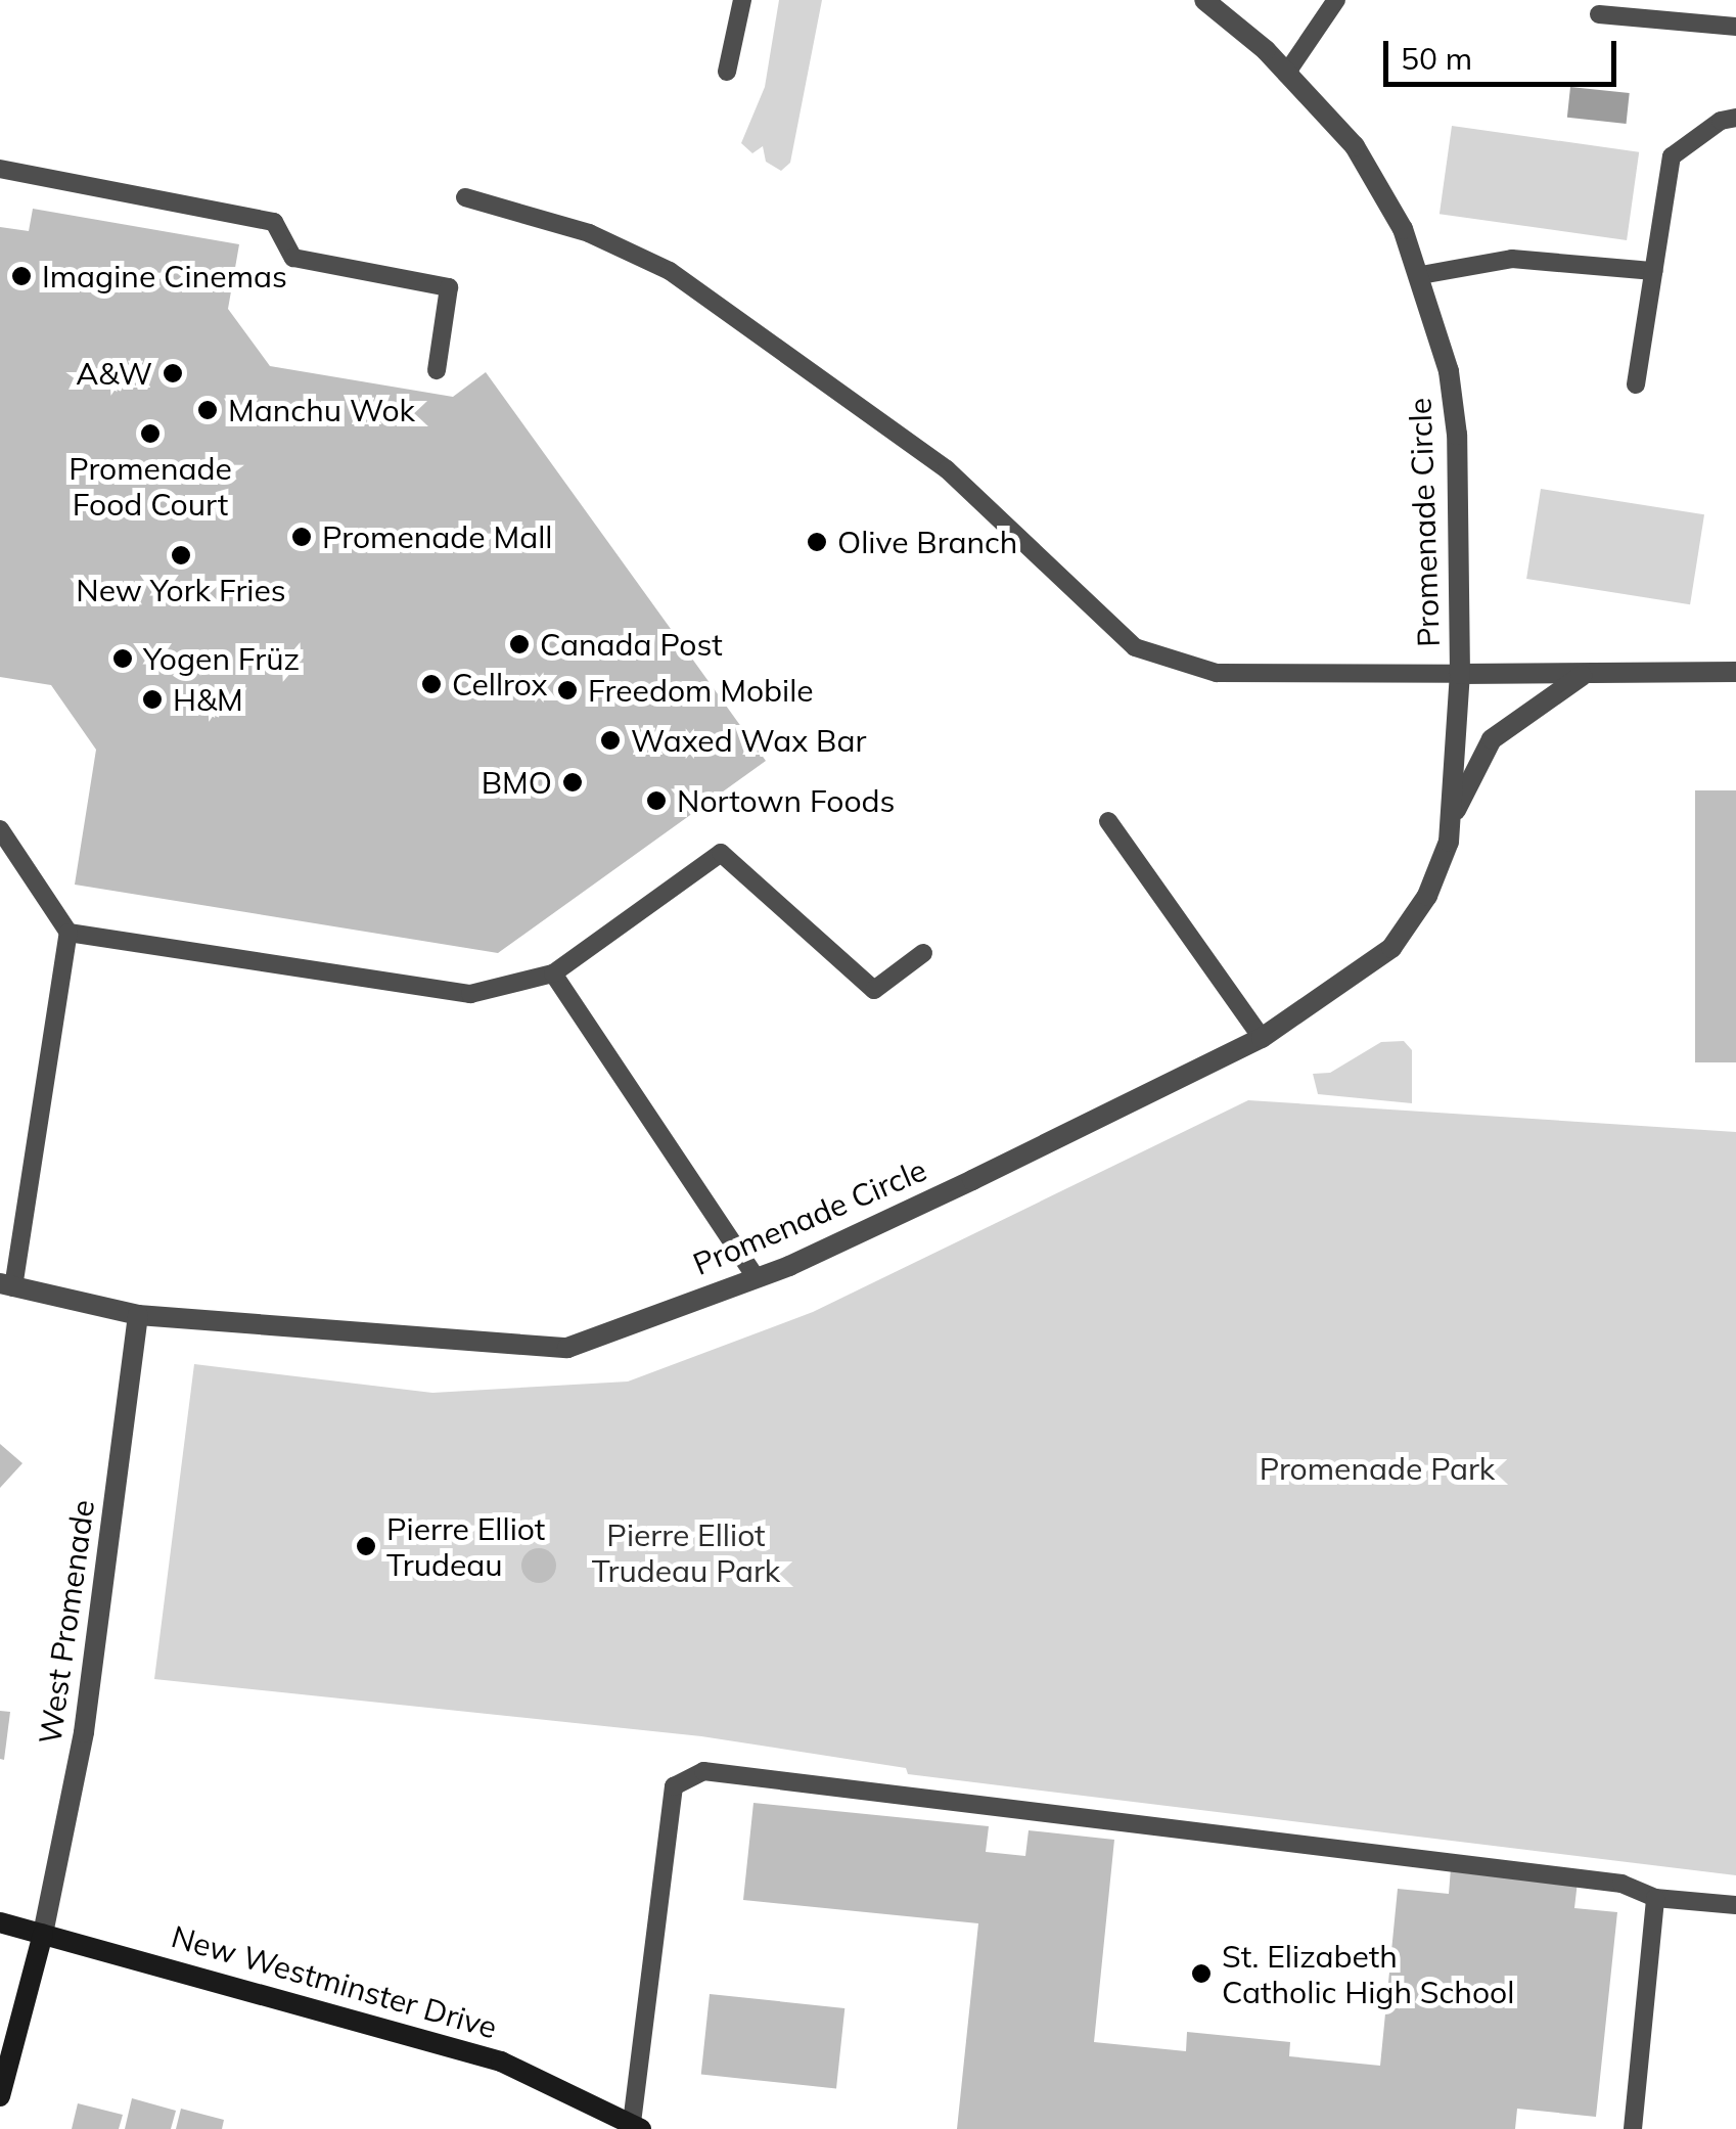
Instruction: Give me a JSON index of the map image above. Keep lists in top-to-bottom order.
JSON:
{
  "streets": {
    "street": ["Promenade Circle", "West Promenade", "New Westminster Drive"]
  },
  "crossings": [
    ["Promenade Circle", "West Promenade"],
    ["West Promenade", "New Westminster Drive"]
  ],
  "parks": ["Promenade Park", "Pierre Elliot Trudeau Park"],
  "places": [
    "Imagine Cinemas",
    "A&W",
    "Manchu Wok",
    "Promenade Food Court",
    "Promenade Mall",
    "Olive Branch",
    "New York Fries",
    "Canada Post",
    "Yogen Früz",
    "Cellrox",
    "Freedom Mobile",
    "H&M",
    "Waxed Wax Bar",
    "BMO",
    "Nortown Foods",
    "Pierre Elliot Trudeau",
    "St. Elizabeth Catholic High School"
  ],
  "scale_bar": "50 m"
}
